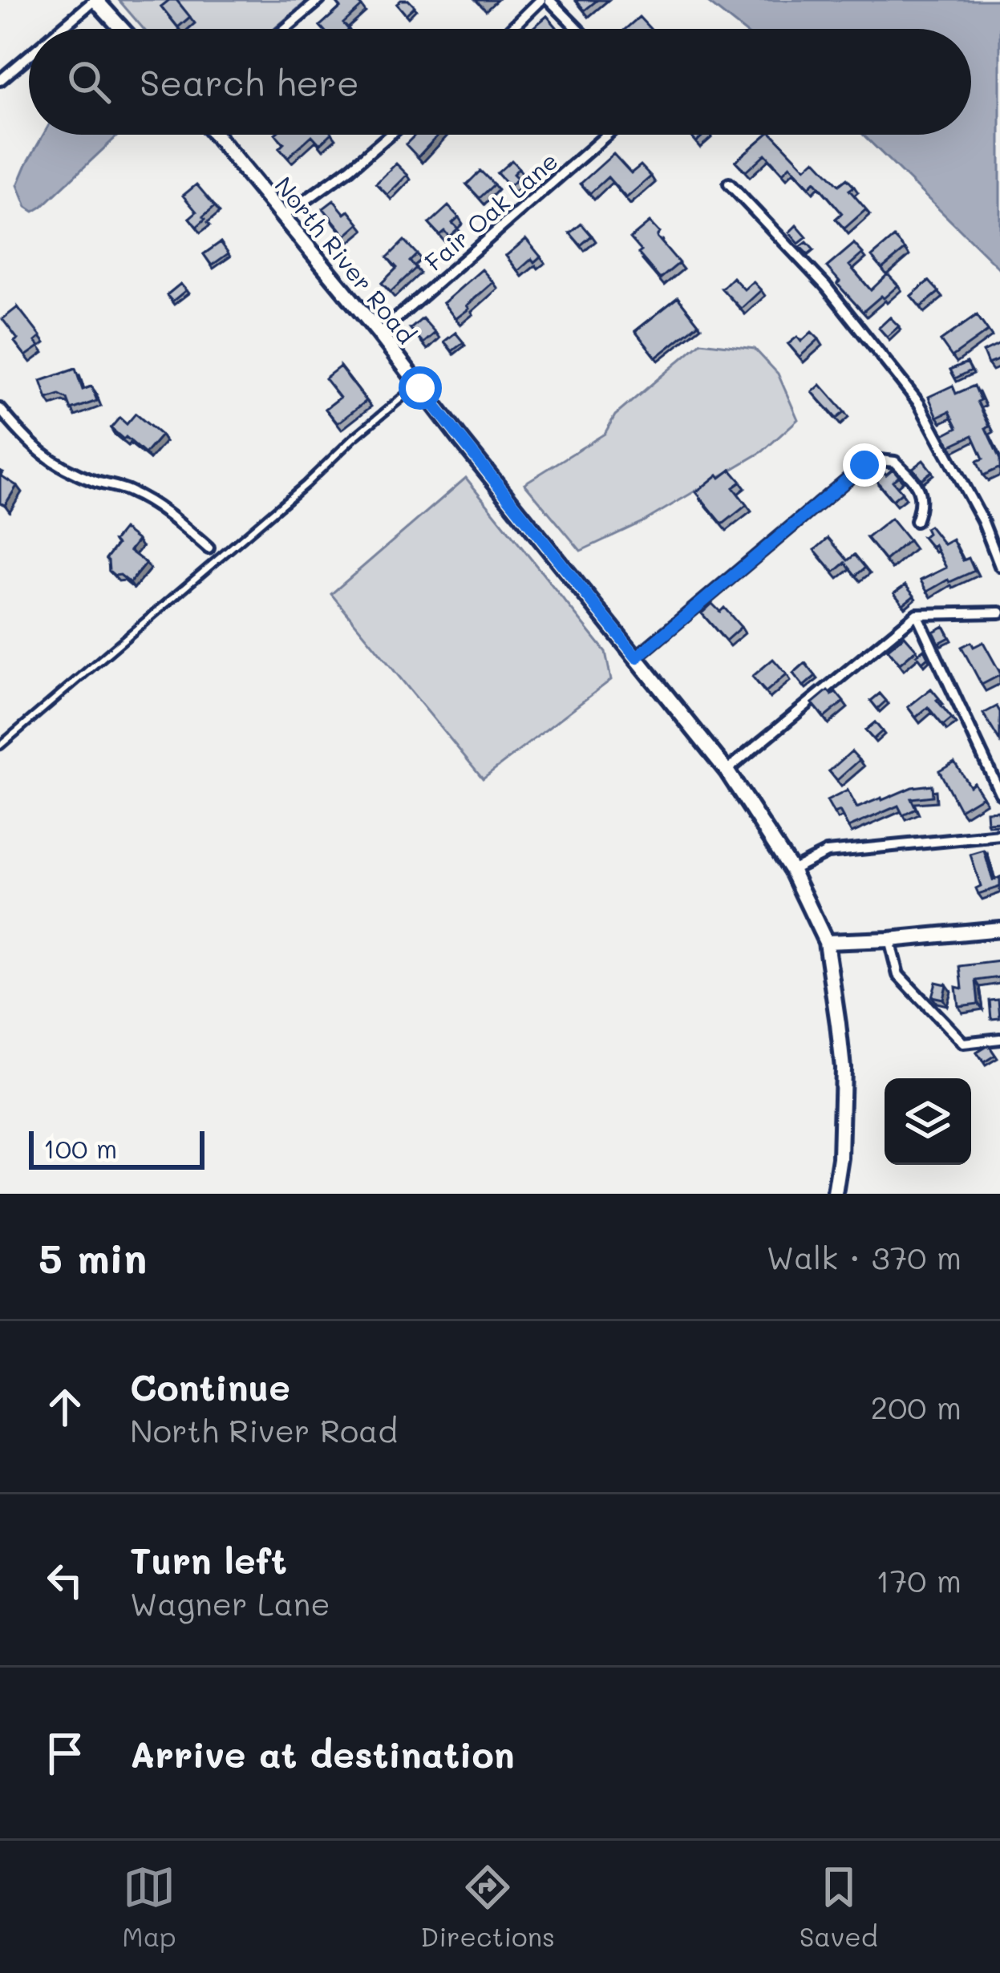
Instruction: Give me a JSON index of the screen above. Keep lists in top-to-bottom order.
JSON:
{
  "streets": {
    "street": ["Fair Oak Lane", "North River Road"]
  },
  "crossings": [
    ["Fair Oak Lane", "North River Road"]
  ],
  "scale_bar": "100 m",
  "page": {
    "search": "Search here",
    "scale": "100 m",
    "heading": ["5 min", "Walk · 370 m"],
    "list": [
      ["Continue", "North River Road", "200 m"],
      ["Turn left", "Wagner Lane", "170 m"],
      "Arrive at destination"
    ],
    "nav": ["Map", "Directions", "Saved"]
  }
}
